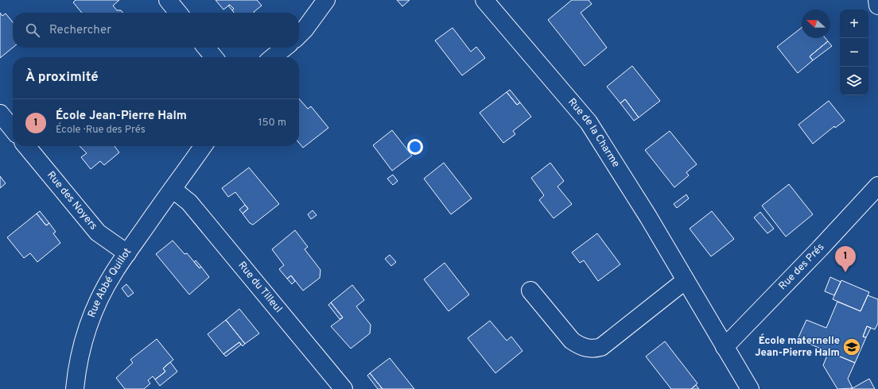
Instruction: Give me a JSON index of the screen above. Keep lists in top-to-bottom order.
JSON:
{
  "streets": {
    "street": [
      "Rue de la Charme",
      "Rue des Noyers",
      "Rue des Prés",
      "Rue Abbé Quillot",
      "Rue du Tilleul"
    ]
  },
  "crossings": [
    ["Rue de la Charme", "Rue des Prés"],
    ["Rue des Noyers", "Rue Abbé Quillot"],
    ["Rue Abbé Quillot", "Rue du Tilleul"]
  ],
  "places": {
    "school or university": ["École maternelle Jean-Pierre Halm"]
  },
  "north": "left",
  "page": {
    "map_buttons": ["+", "−"],
    "search": "Rechercher",
    "heading": "À proximité",
    "list": [
      {
        "mark": "1",
        "name": "École Jean-Pierre Halm",
        "note": "École · Rue des Prés",
        "value": "150 m"
      }
    ],
    "pins": "1"
  }
}
